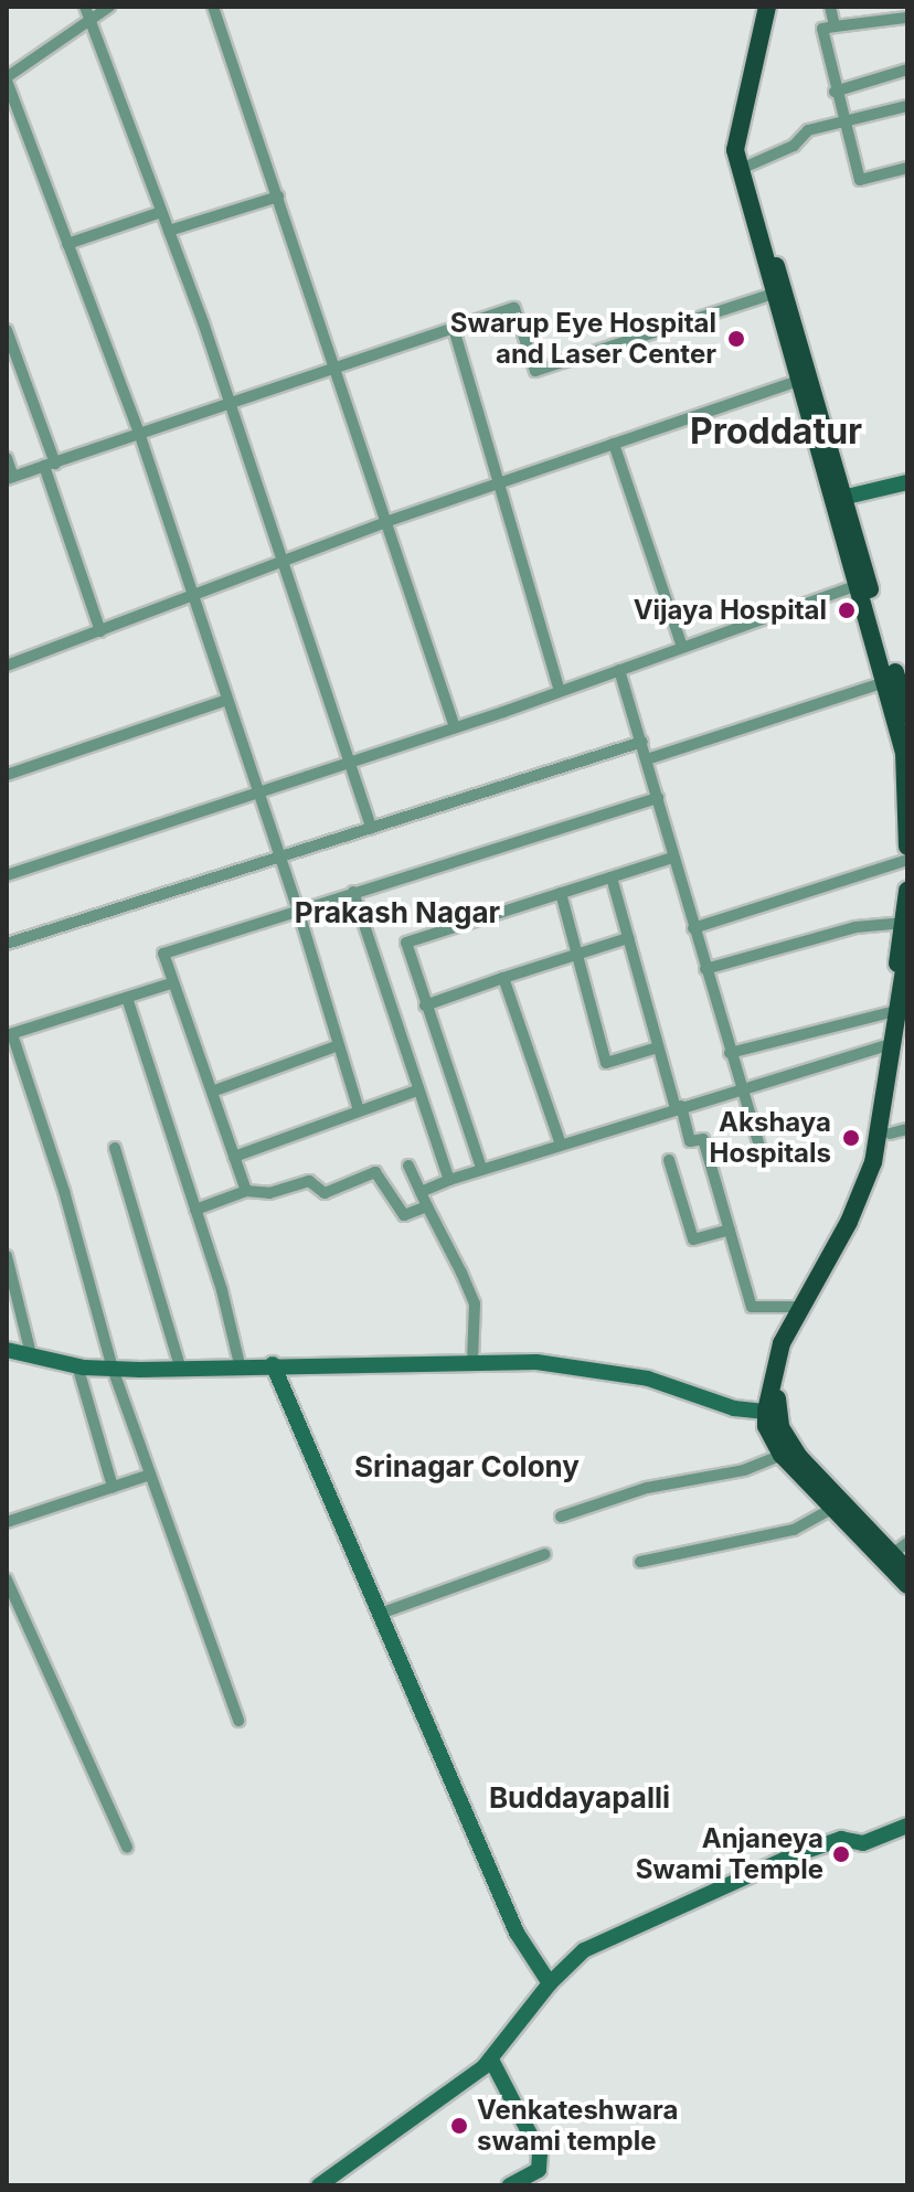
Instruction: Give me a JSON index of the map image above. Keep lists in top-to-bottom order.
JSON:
{
  "districts": [
    "Proddatur",
    "Prakash Nagar",
    "Srinagar Colony",
    "Buddayapalli"
  ],
  "places": [
    "Swarup Eye Hospital and Laser Center",
    "Vijaya Hospital",
    "Akshaya Hospitals",
    "Anjaneya Swami Temple",
    "Venkateshwara swami temple"
  ]
}
